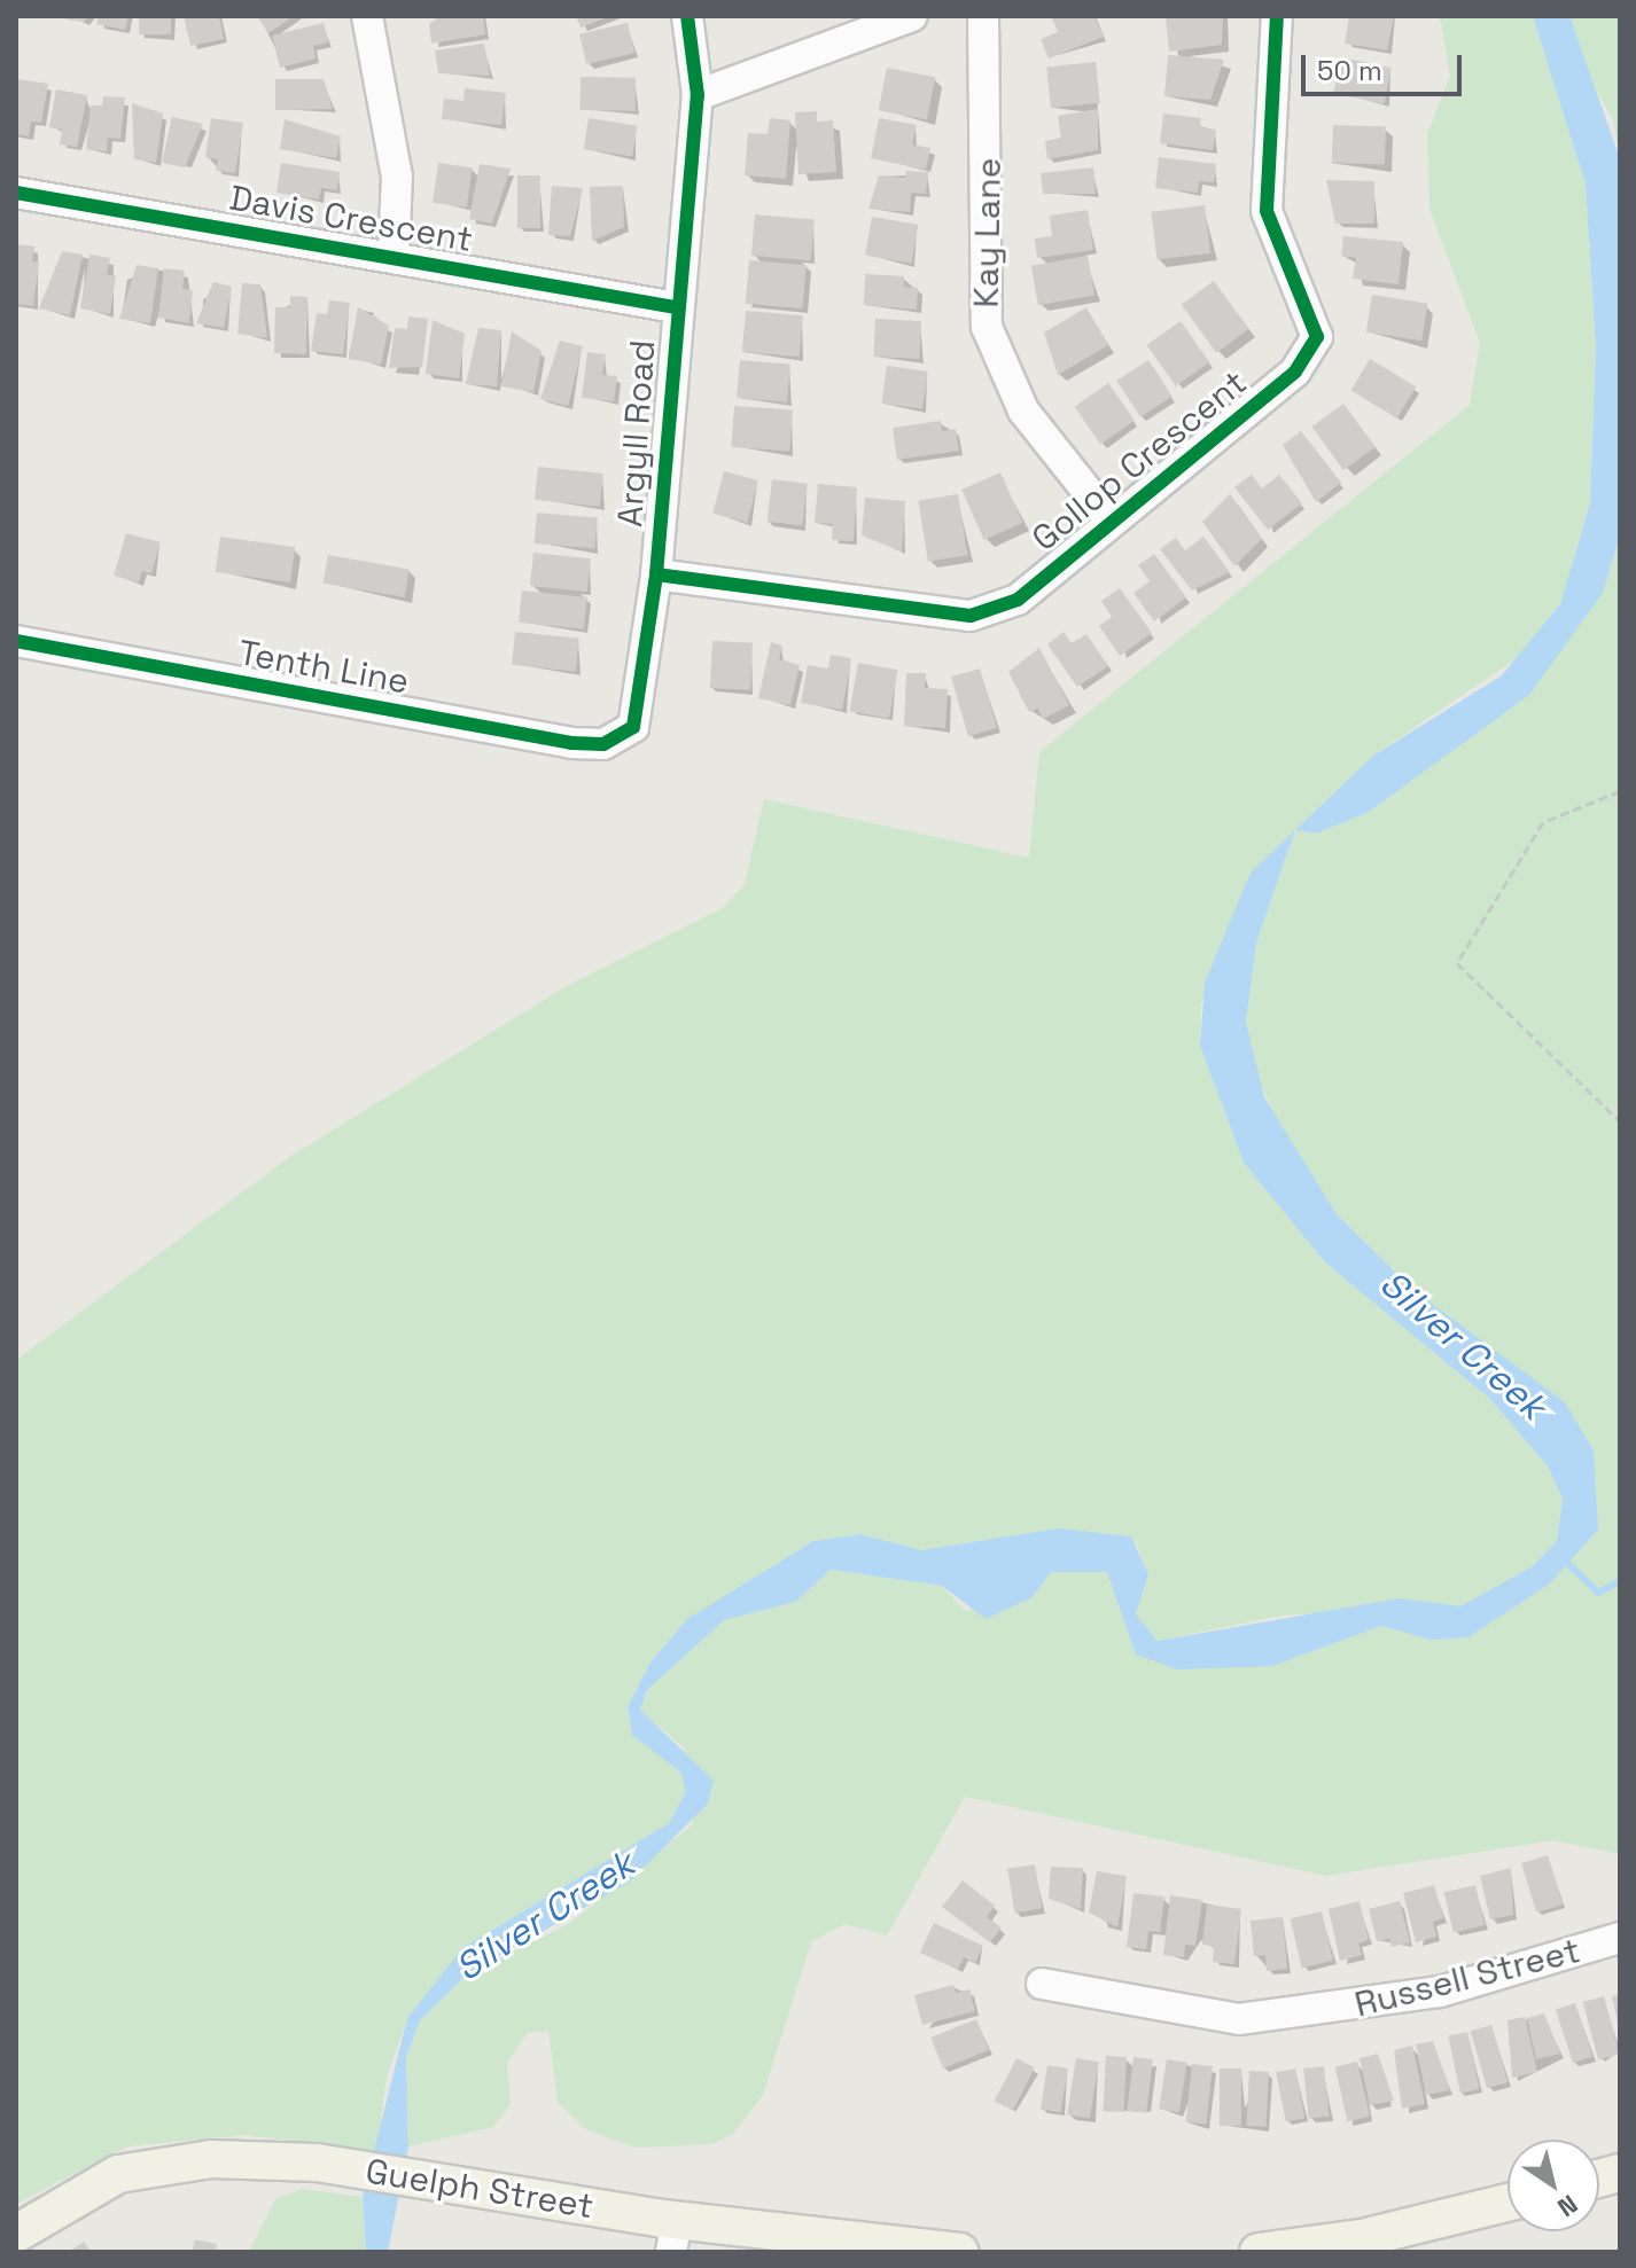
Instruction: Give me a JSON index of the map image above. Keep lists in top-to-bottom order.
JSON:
{
  "streets": {
    "main road": ["Guelph Street"],
    "street": [
      "Davis Crescent",
      "Kay Lane",
      "Argyll Road",
      "Gollop Crescent",
      "Tenth Line",
      "Russell Street"
    ]
  },
  "crossings": [
    ["Davis Crescent", "Argyll Road"],
    ["Kay Lane", "Gollop Crescent"],
    ["Argyll Road", "Gollop Crescent"],
    ["Argyll Road", "Tenth Line"]
  ],
  "water": ["Silver Creek"],
  "scale_bar": "50 m",
  "north": "bottom right"
}
